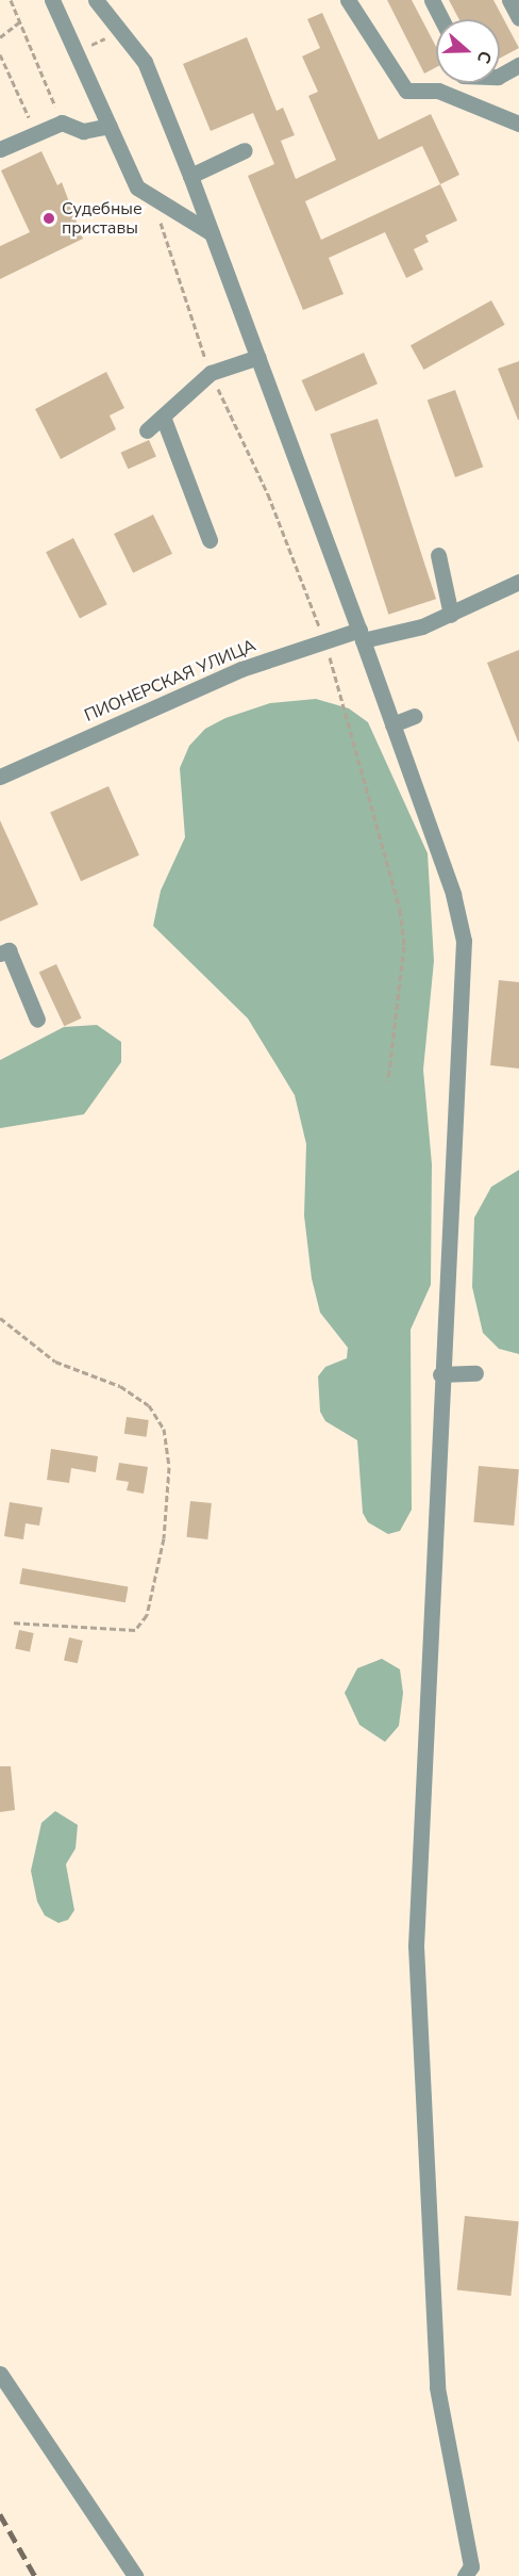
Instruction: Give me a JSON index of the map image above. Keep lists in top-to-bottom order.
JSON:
{
  "streets": {
    "street": ["ПИОНЕРСКАЯ УЛИЦА"]
  },
  "places": ["Судебные приставы"],
  "north": "right"
}
